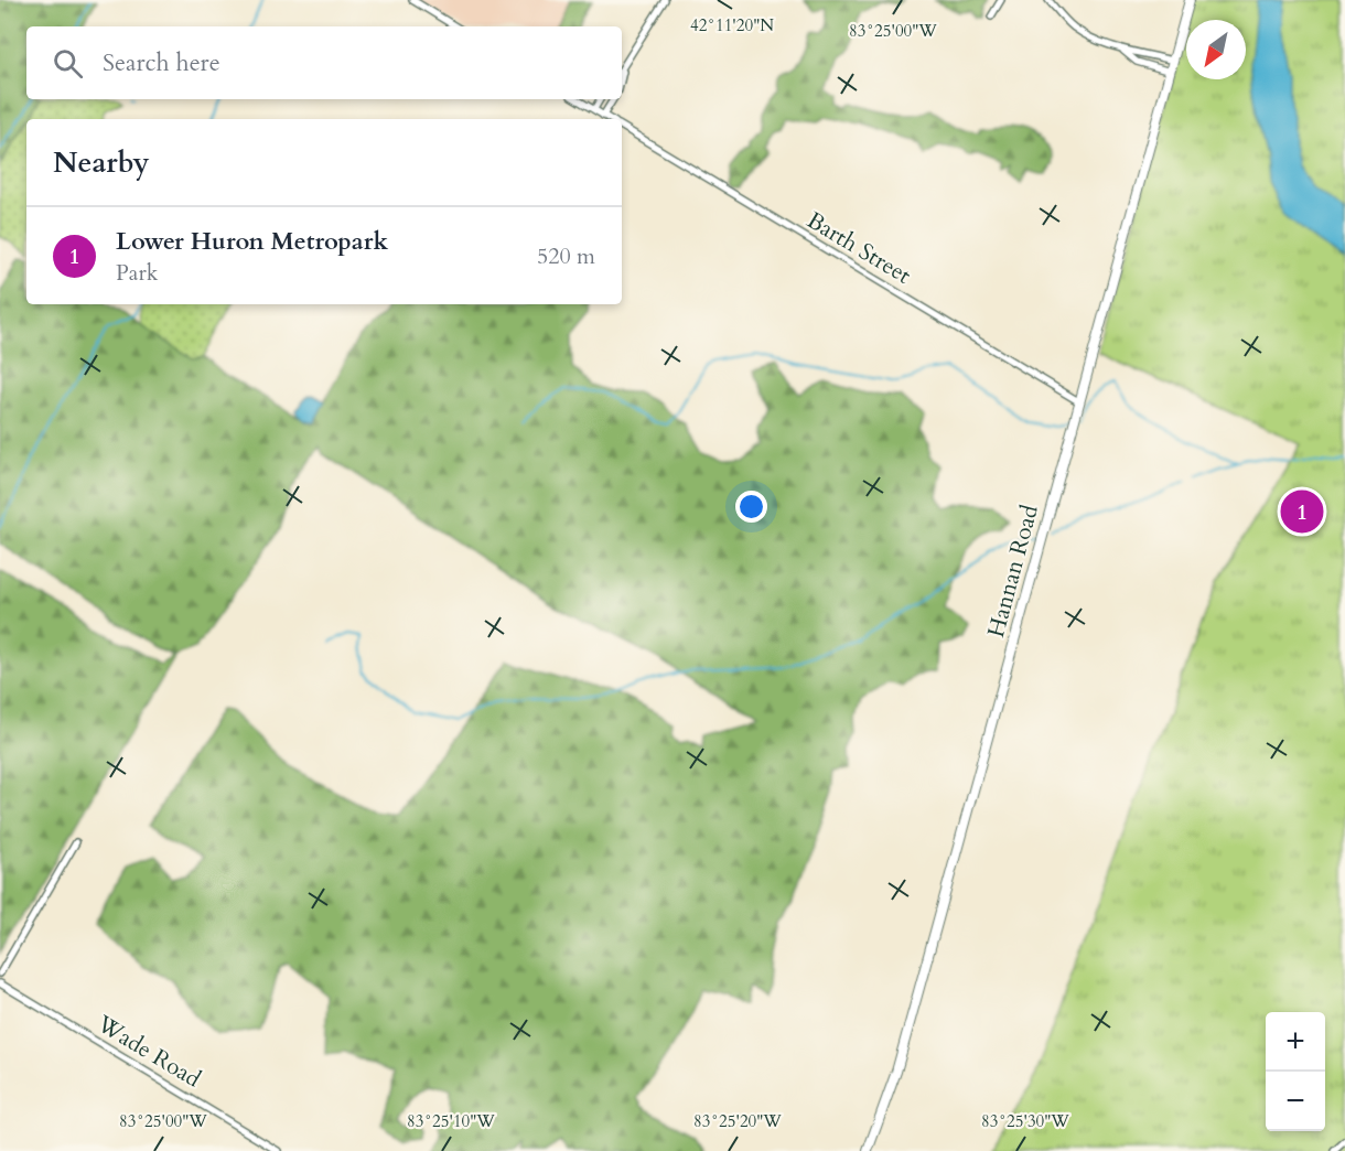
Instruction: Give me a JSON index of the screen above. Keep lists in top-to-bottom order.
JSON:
{
  "streets": {
    "street": ["Barth Street", "Hannan Road", "Wade Road"]
  },
  "crossings": [
    ["Barth Street", "Hannan Road"]
  ],
  "north": "bottom left",
  "page": {
    "search": "Search here",
    "heading": "Nearby",
    "list": [
      {
        "mark": "1",
        "name": "Lower Huron Metropark",
        "note": "Park",
        "value": "520 m"
      }
    ],
    "pins": "1",
    "map_buttons": ["+", "−"]
  },
  "coordinates": [
    "42°11'20\"N",
    "83°25'00\"W",
    "83°25'10\"W",
    "83°25'20\"W",
    "83°25'30\"W"
  ]
}
